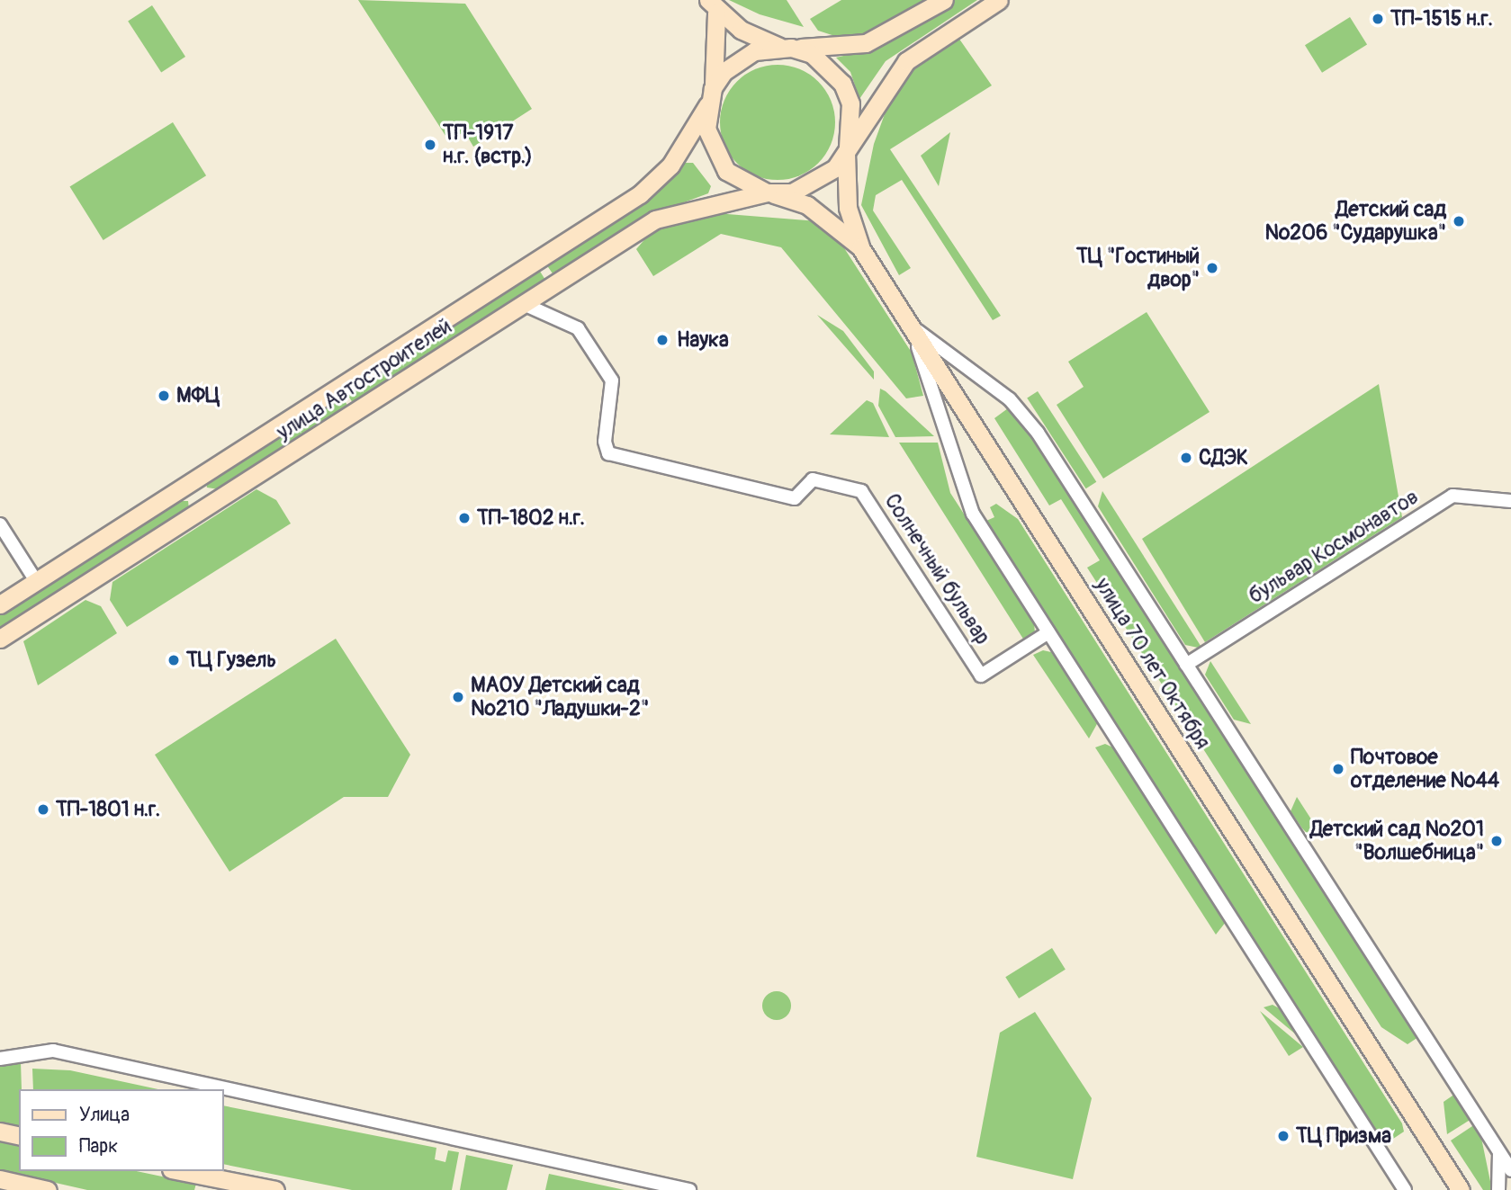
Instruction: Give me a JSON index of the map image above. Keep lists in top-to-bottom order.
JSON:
{
  "streets": {
    "main road": ["улица Автостроителей", "улица 70 лет Октября"],
    "street": ["бульвар Космонавтов", "Солнечный бульвар"]
  },
  "crossings": [
    ["улица Автостроителей", "Солнечный бульвар"],
    ["улица Автостроителей", "улица 70 лет Октября"]
  ],
  "places": [
    "ТП-1515 н.г.",
    "ТП-1917 н.г. (встр.)",
    "Детский сад №206 \"Сударушка\"",
    "ТЦ \"Гостиный двор\"",
    "Наука",
    "МФЦ",
    "СДЭК",
    "ТП-1802 н.г.",
    "ТЦ Гузель",
    "МАОУ Детский сад №210 \"Ладушки-2\"",
    "Почтовое отделение №44",
    "ТП-1801 н.г.",
    "Детский сад №201 \"Волшебница\"",
    "ТЦ Призма"
  ],
  "legend": ["Улица", "Парк"]
}
